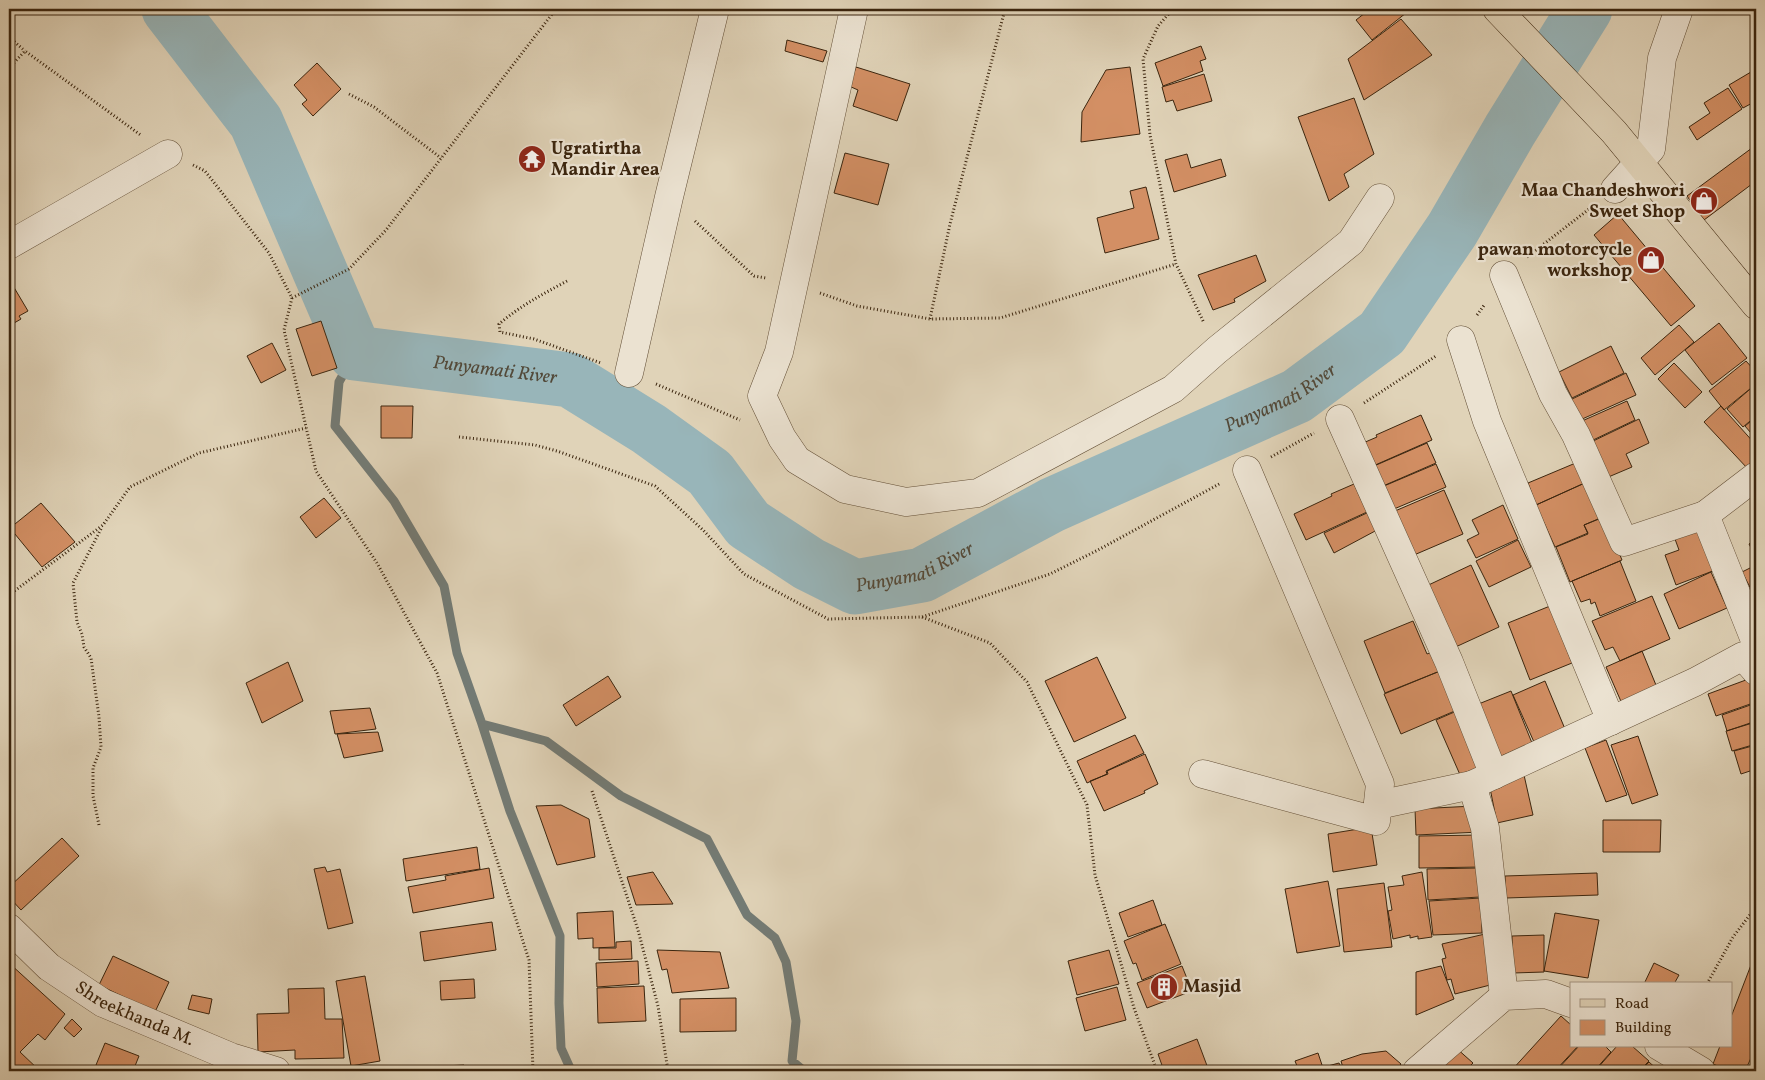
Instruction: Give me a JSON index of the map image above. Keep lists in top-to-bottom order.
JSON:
{
  "streets": {
    "street": ["Shreekhanda M."]
  },
  "water": ["Punyamati River"],
  "places": {
    "temple": ["Ugratirtha Mandir Area"],
    "shop": ["Maa Chandeshwori Sweet Shop", "pawan motorcycle workshop"],
    "building": ["Masjid"]
  },
  "legend": ["Road", "Building"]
}
